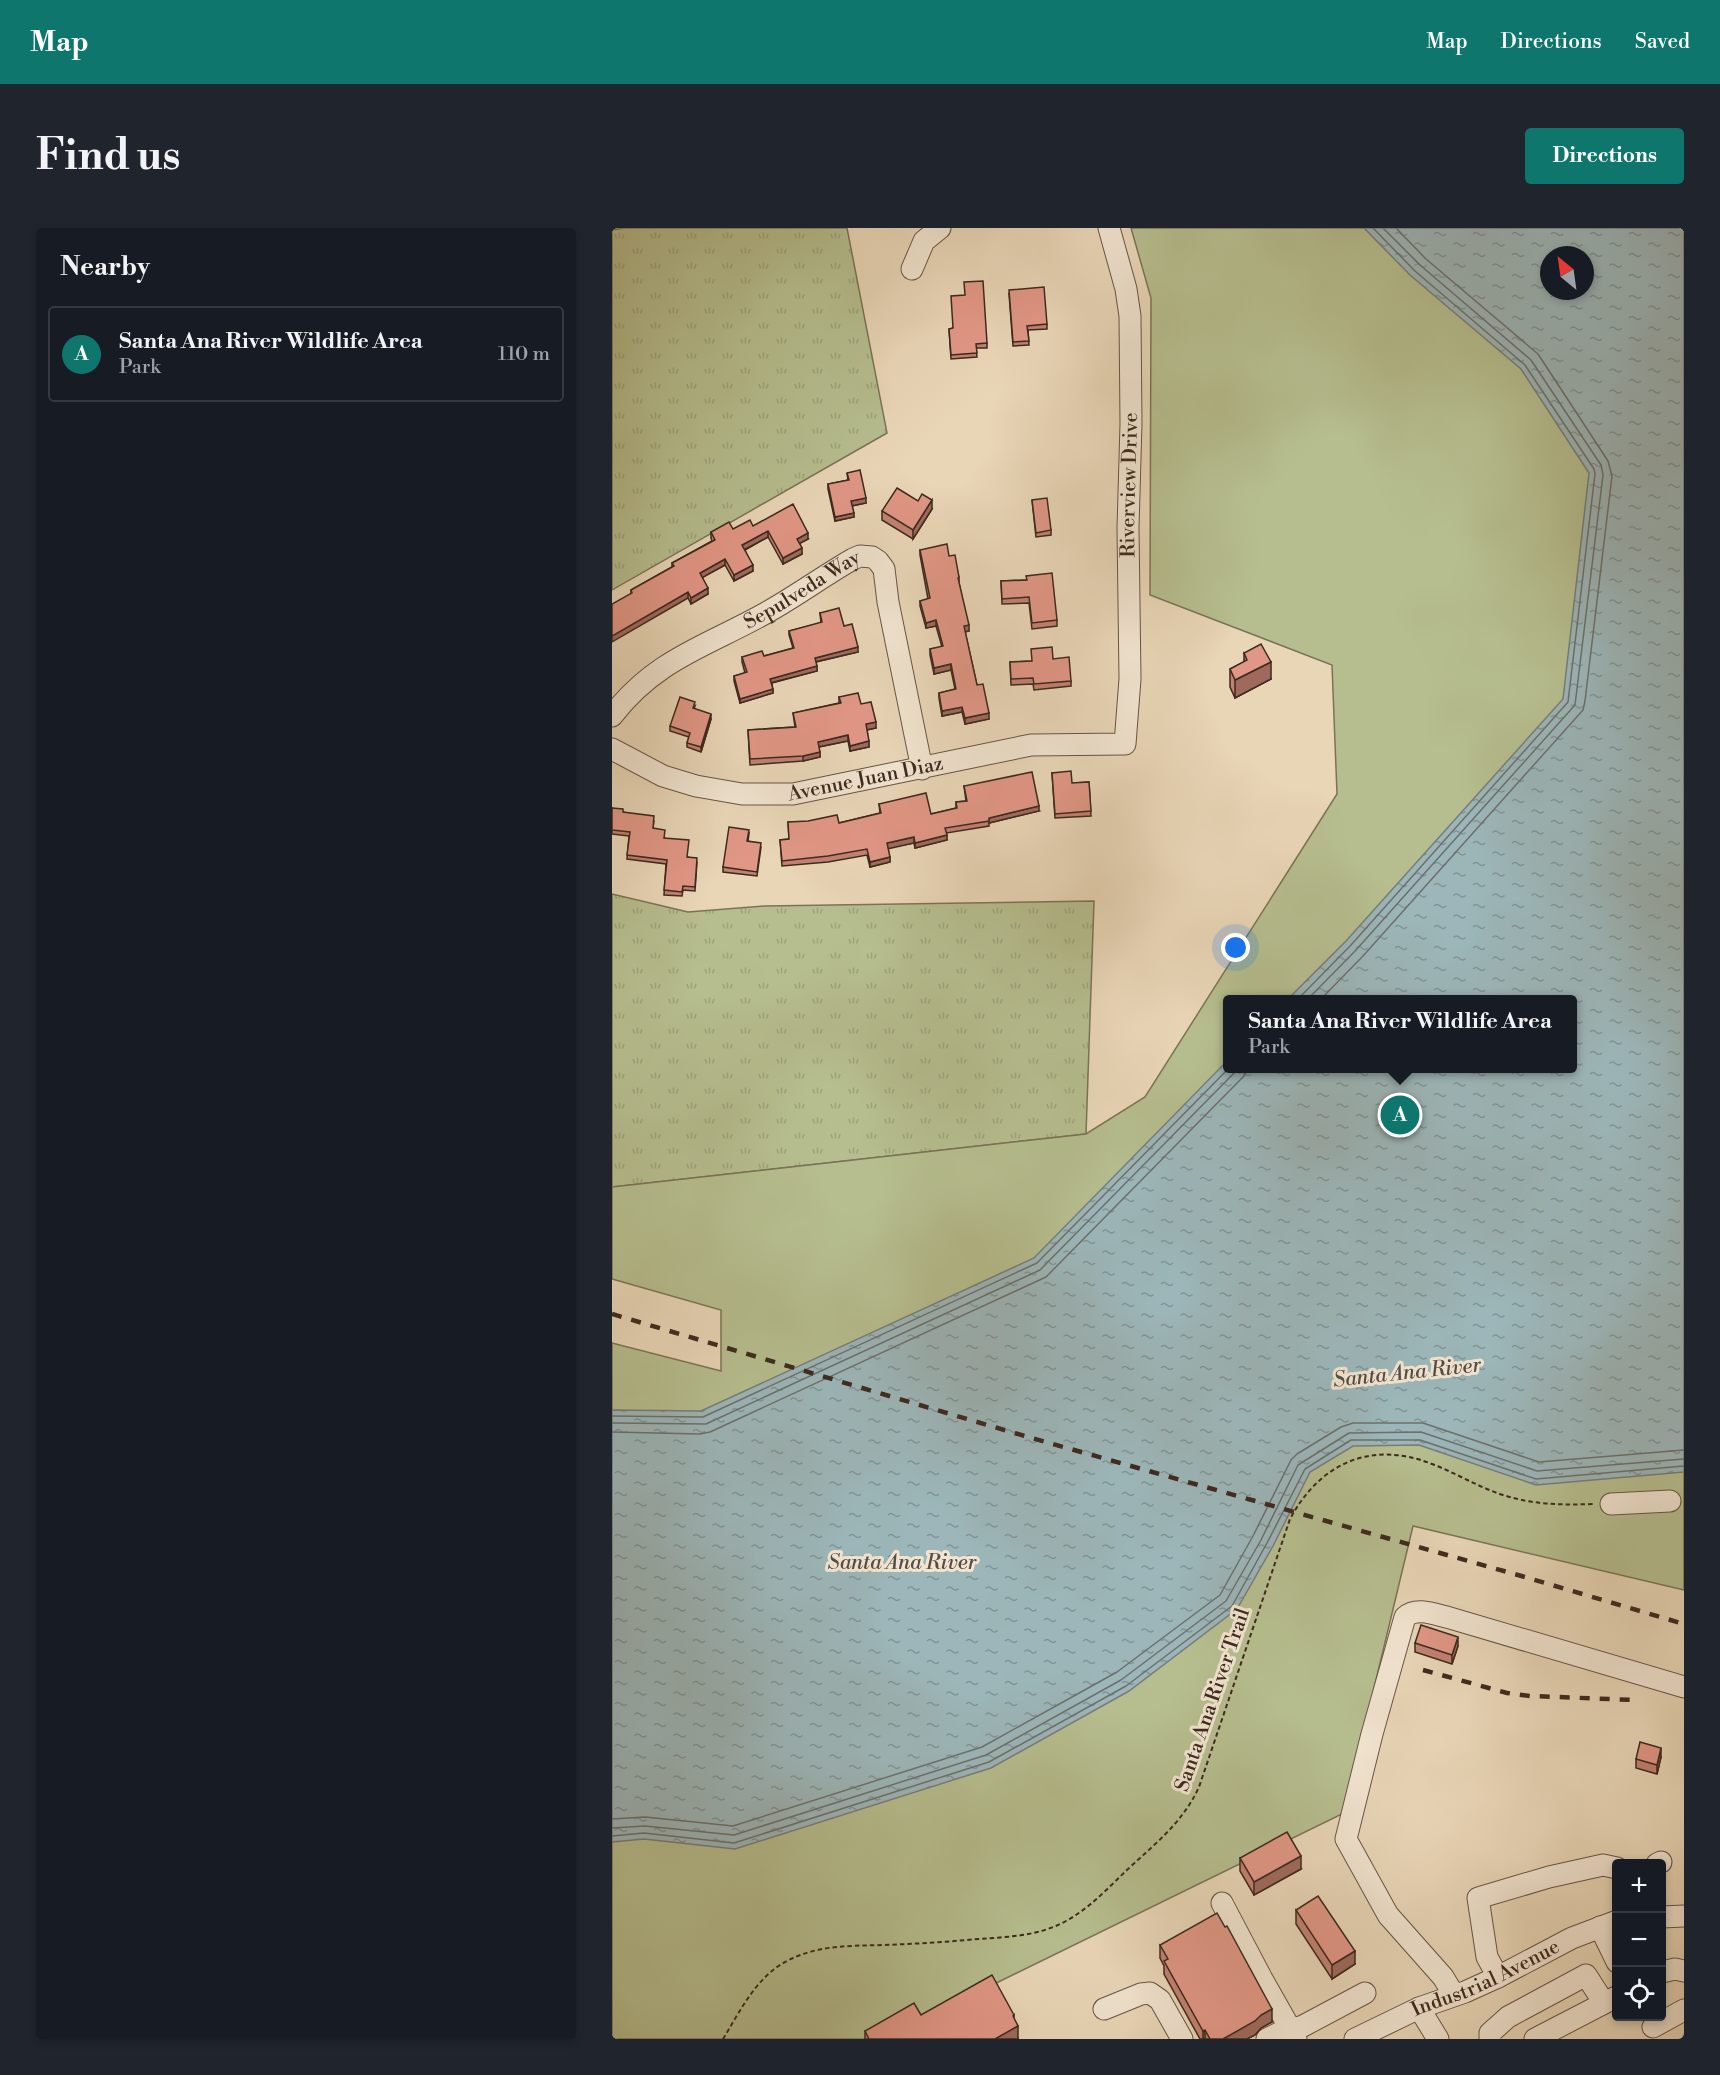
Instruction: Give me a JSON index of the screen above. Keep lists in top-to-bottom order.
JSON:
{
  "streets": {
    "street": [
      "Riverview Drive",
      "Sepulveda Way",
      "Avenue Juan Diaz",
      "Industrial Avenue"
    ],
    "path": ["Santa Ana River Trail"]
  },
  "crossings": [
    ["Riverview Drive", "Avenue Juan Diaz"],
    ["Sepulveda Way", "Avenue Juan Diaz"]
  ],
  "water": ["Santa Ana River"],
  "north": "top left",
  "page": {
    "header": "Map",
    "nav": ["Map", "Directions", "Saved"],
    "buttons": "Directions",
    "title": "Find us",
    "heading": "Nearby",
    "list": [
      {
        "mark": "A",
        "name": "Santa Ana River Wildlife Area",
        "note": "Park",
        "value": "110 m"
      }
    ],
    "popup": ["Santa Ana River Wildlife Area", "Park"],
    "pins": "A",
    "map_buttons": ["+", "−"]
  }
}
